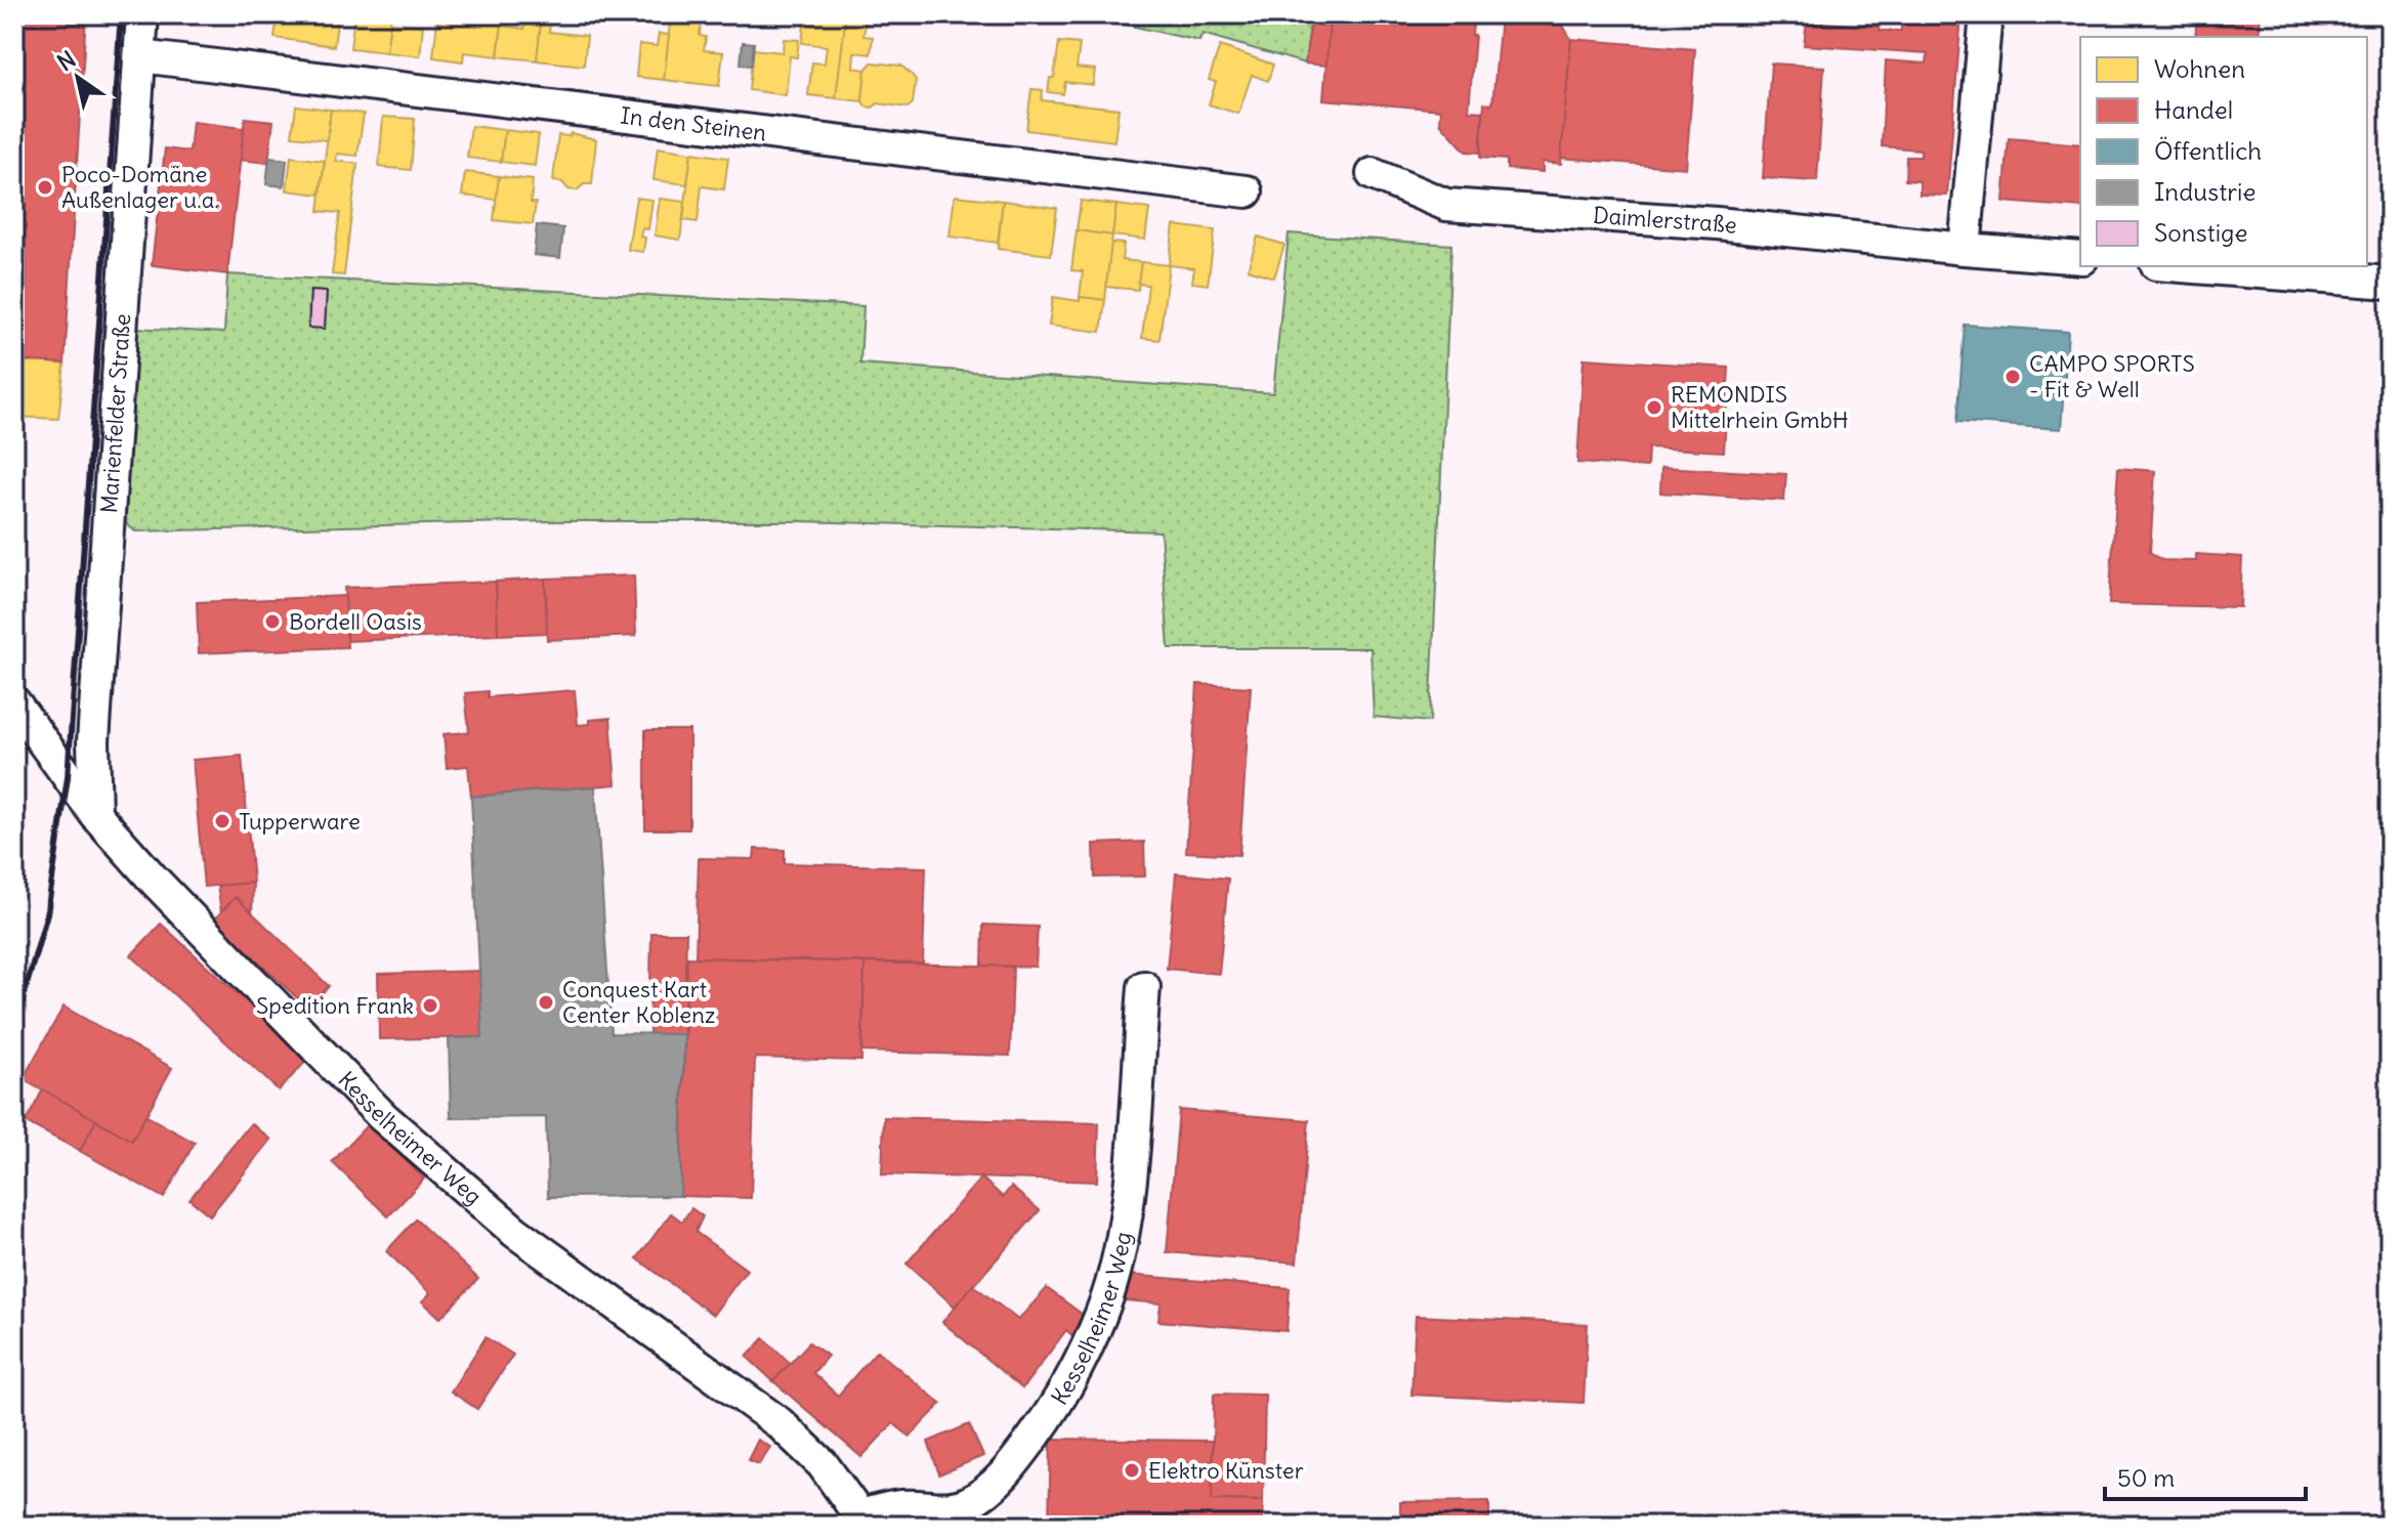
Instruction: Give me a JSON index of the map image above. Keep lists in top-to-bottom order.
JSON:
{
  "streets": {
    "street": [
      "In den Steinen",
      "Daimlerstraße",
      "Marienfelder Straße",
      "Kesselheimer Weg"
    ]
  },
  "crossings": [
    ["In den Steinen", "Marienfelder Straße"],
    ["Marienfelder Straße", "Kesselheimer Weg"]
  ],
  "places": [
    "Poco-Domäne Außenlager u.a.",
    "CAMPO SPORTS - Fit & Well",
    "REMONDIS Mittelrhein GmbH",
    "Bordell Oasis",
    "Tupperware",
    "Conquest Kart Center Koblenz",
    "Spedition Frank",
    "Elektro Künster"
  ],
  "legend": [
    "Wohnen",
    "Handel",
    "Öffentlich",
    "Industrie",
    "Sonstige"
  ],
  "scale_bar": "50 m",
  "north": "top left"
}
